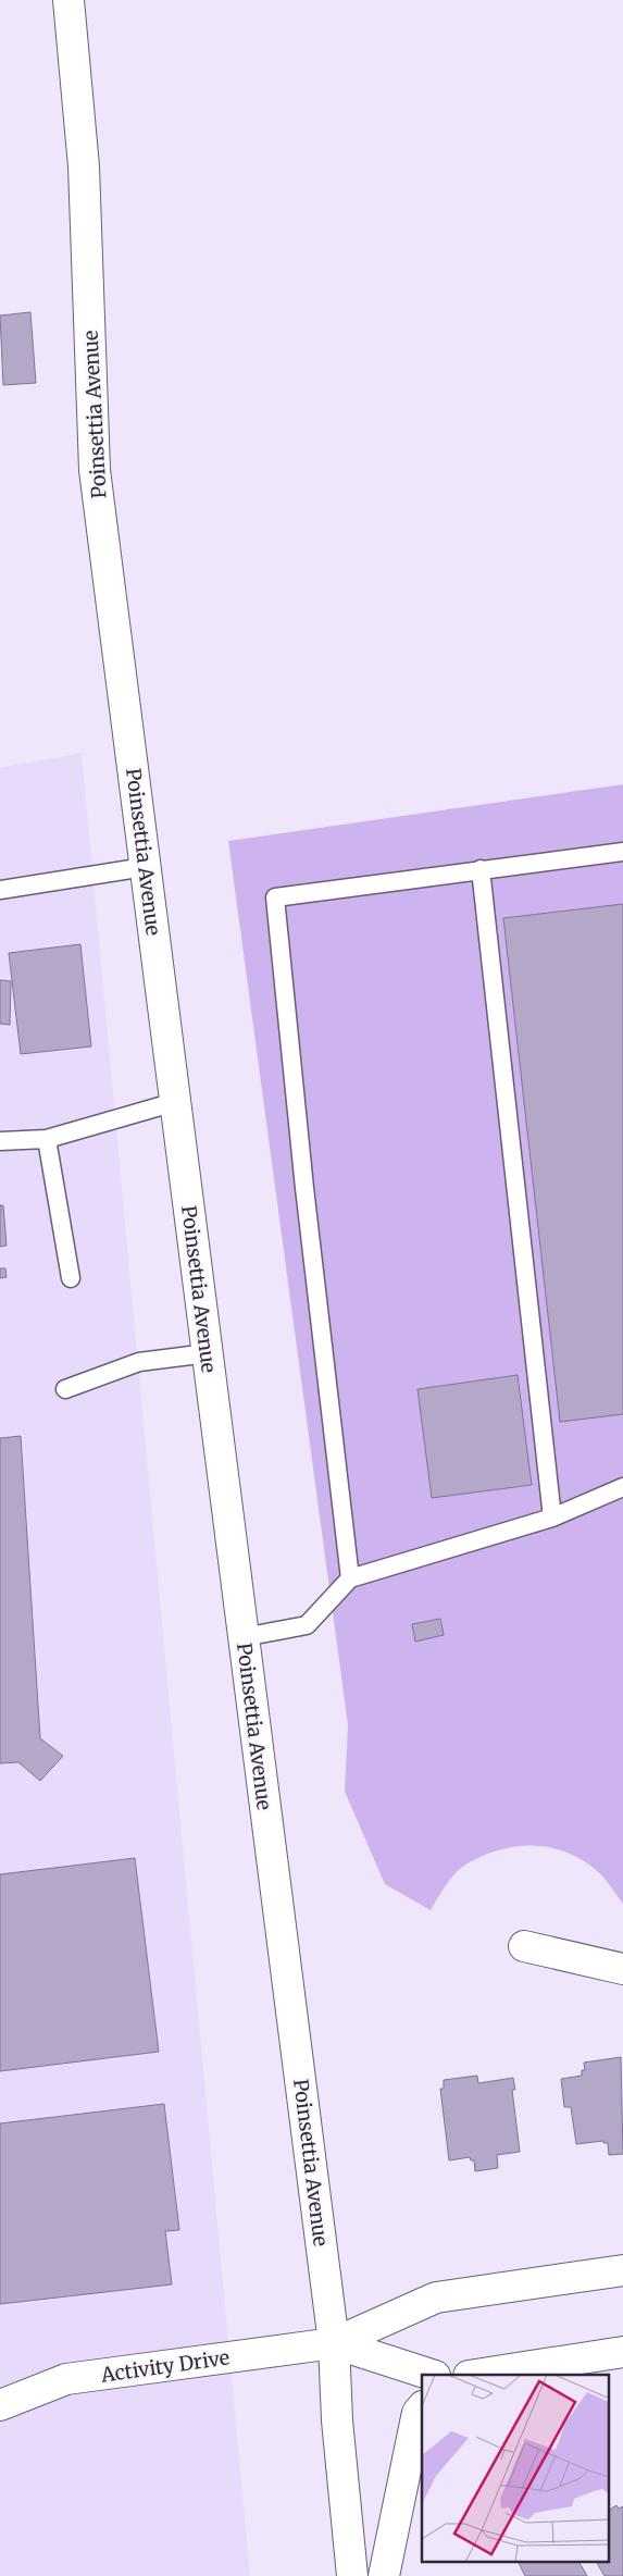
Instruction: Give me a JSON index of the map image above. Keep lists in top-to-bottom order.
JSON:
{
  "streets": {
    "main road": ["Poinsettia Avenue", "Activity Drive"]
  },
  "crossings": [
    ["Poinsettia Avenue", "Activity Drive"]
  ]
}
